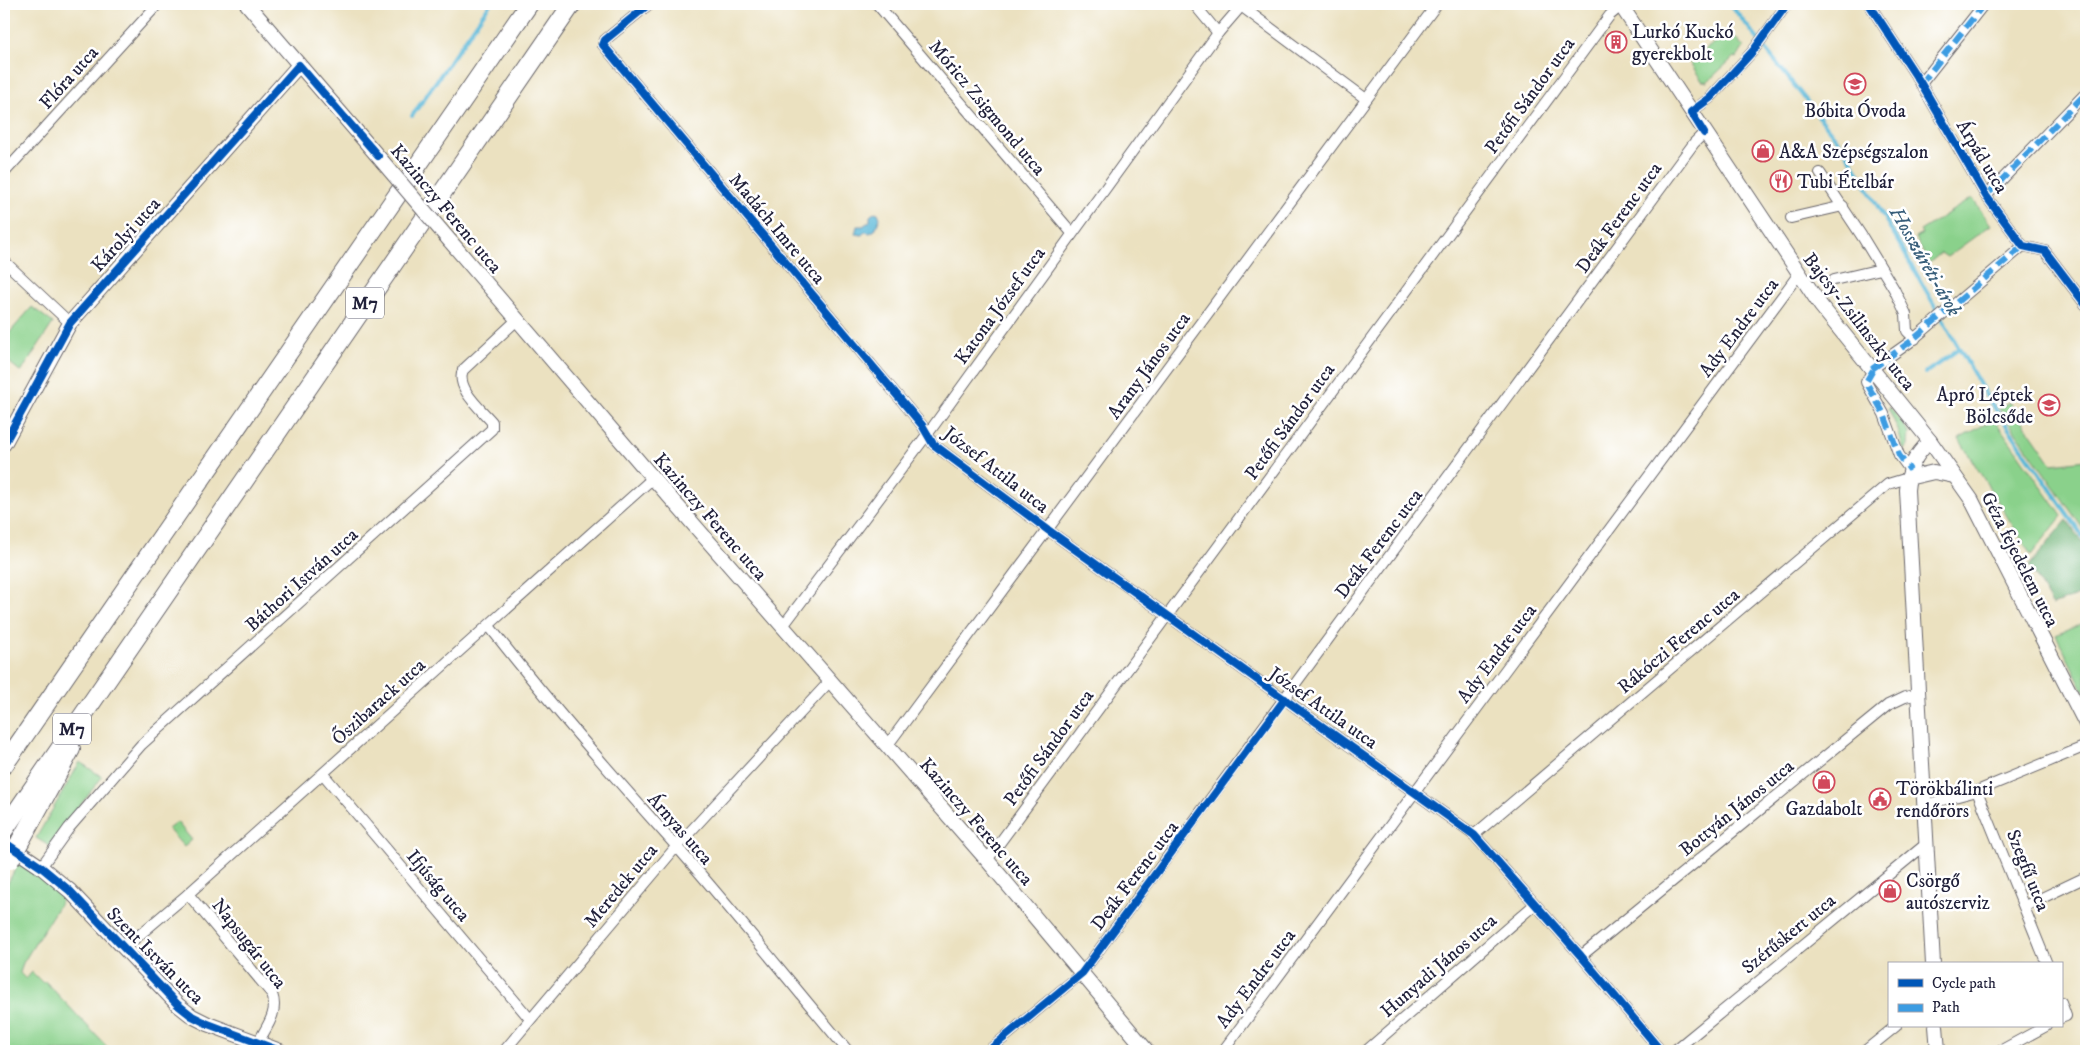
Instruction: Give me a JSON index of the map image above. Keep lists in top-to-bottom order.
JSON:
{
  "streets": {
    "highway": ["M7"],
    "street": [
      "Flóra utca",
      "Petőfi Sándor utca",
      "Móricz Zsigmond utca",
      "Árpád utca",
      "Kazinczy Ferenc utca",
      "Deák Ferenc utca",
      "Madách Imre utca",
      "Károlyi utca",
      "Katona József utca",
      "Bajcsy-Zsilinszky utca",
      "Ady Endre utca",
      "Arany János utca",
      "József Attila utca",
      "Géza fejedelem utca",
      "Báthori István utca",
      "Rákóczi Ferenc utca",
      "Őszibarack utca",
      "Bottyán János utca",
      "Árnyas utca",
      "Szegfű utca",
      "Ifjúság utca",
      "Meredek utca",
      "Szérűskert utca",
      "Napsugár utca",
      "Szent István utca",
      "Hunyadi János utca"
    ]
  },
  "crossings": [
    ["Petőfi Sándor utca", "Kazinczy Ferenc utca"],
    ["Petőfi Sándor utca", "Bajcsy-Zsilinszky utca"],
    ["Petőfi Sándor utca", "József Attila utca"],
    ["Móricz Zsigmond utca", "Katona József utca"],
    ["Kazinczy Ferenc utca", "Deák Ferenc utca"],
    ["Kazinczy Ferenc utca", "Károlyi utca"],
    ["Kazinczy Ferenc utca", "Katona József utca"],
    ["Kazinczy Ferenc utca", "Arany János utca"],
    ["Kazinczy Ferenc utca", "Báthori István utca"],
    ["Kazinczy Ferenc utca", "Őszibarack utca"],
    ["Kazinczy Ferenc utca", "Meredek utca"],
    ["Deák Ferenc utca", "Bajcsy-Zsilinszky utca"],
    ["Deák Ferenc utca", "József Attila utca"],
    ["Madách Imre utca", "Katona József utca"],
    ["Madách Imre utca", "József Attila utca"],
    ["Katona József utca", "József Attila utca"],
    ["Bajcsy-Zsilinszky utca", "Ady Endre utca"],
    ["Bajcsy-Zsilinszky utca", "Géza fejedelem utca"],
    ["Ady Endre utca", "József Attila utca"],
    ["Arany János utca", "József Attila utca"],
    ["József Attila utca", "Rákóczi Ferenc utca"],
    ["József Attila utca", "Bottyán János utca"],
    ["József Attila utca", "Hunyadi János utca"],
    ["Báthori István utca", "Szent István utca"],
    ["Őszibarack utca", "Árnyas utca"],
    ["Őszibarack utca", "Ifjúság utca"],
    ["Őszibarack utca", "Napsugár utca"],
    ["Őszibarack utca", "Szent István utca"],
    ["Árnyas utca", "Meredek utca"],
    ["Ifjúság utca", "Meredek utca"],
    ["Napsugár utca", "Szent István utca"]
  ],
  "water": ["Hosszúréti-árok"],
  "places": {
    "building": ["Lurkó Kuckó gyerekbolt"],
    "school or university": ["Bóbita Óvoda", "Apró Léptek Bölcsőde"],
    "shop": ["A&A Szépségszalon", "Gazdabolt", "Csörgő autószerviz"],
    "restaurant": ["Tubi Ételbár"],
    "public building": ["Törökbálinti rendőrörs"]
  },
  "legend": ["Cycle path", "Path"]
}
